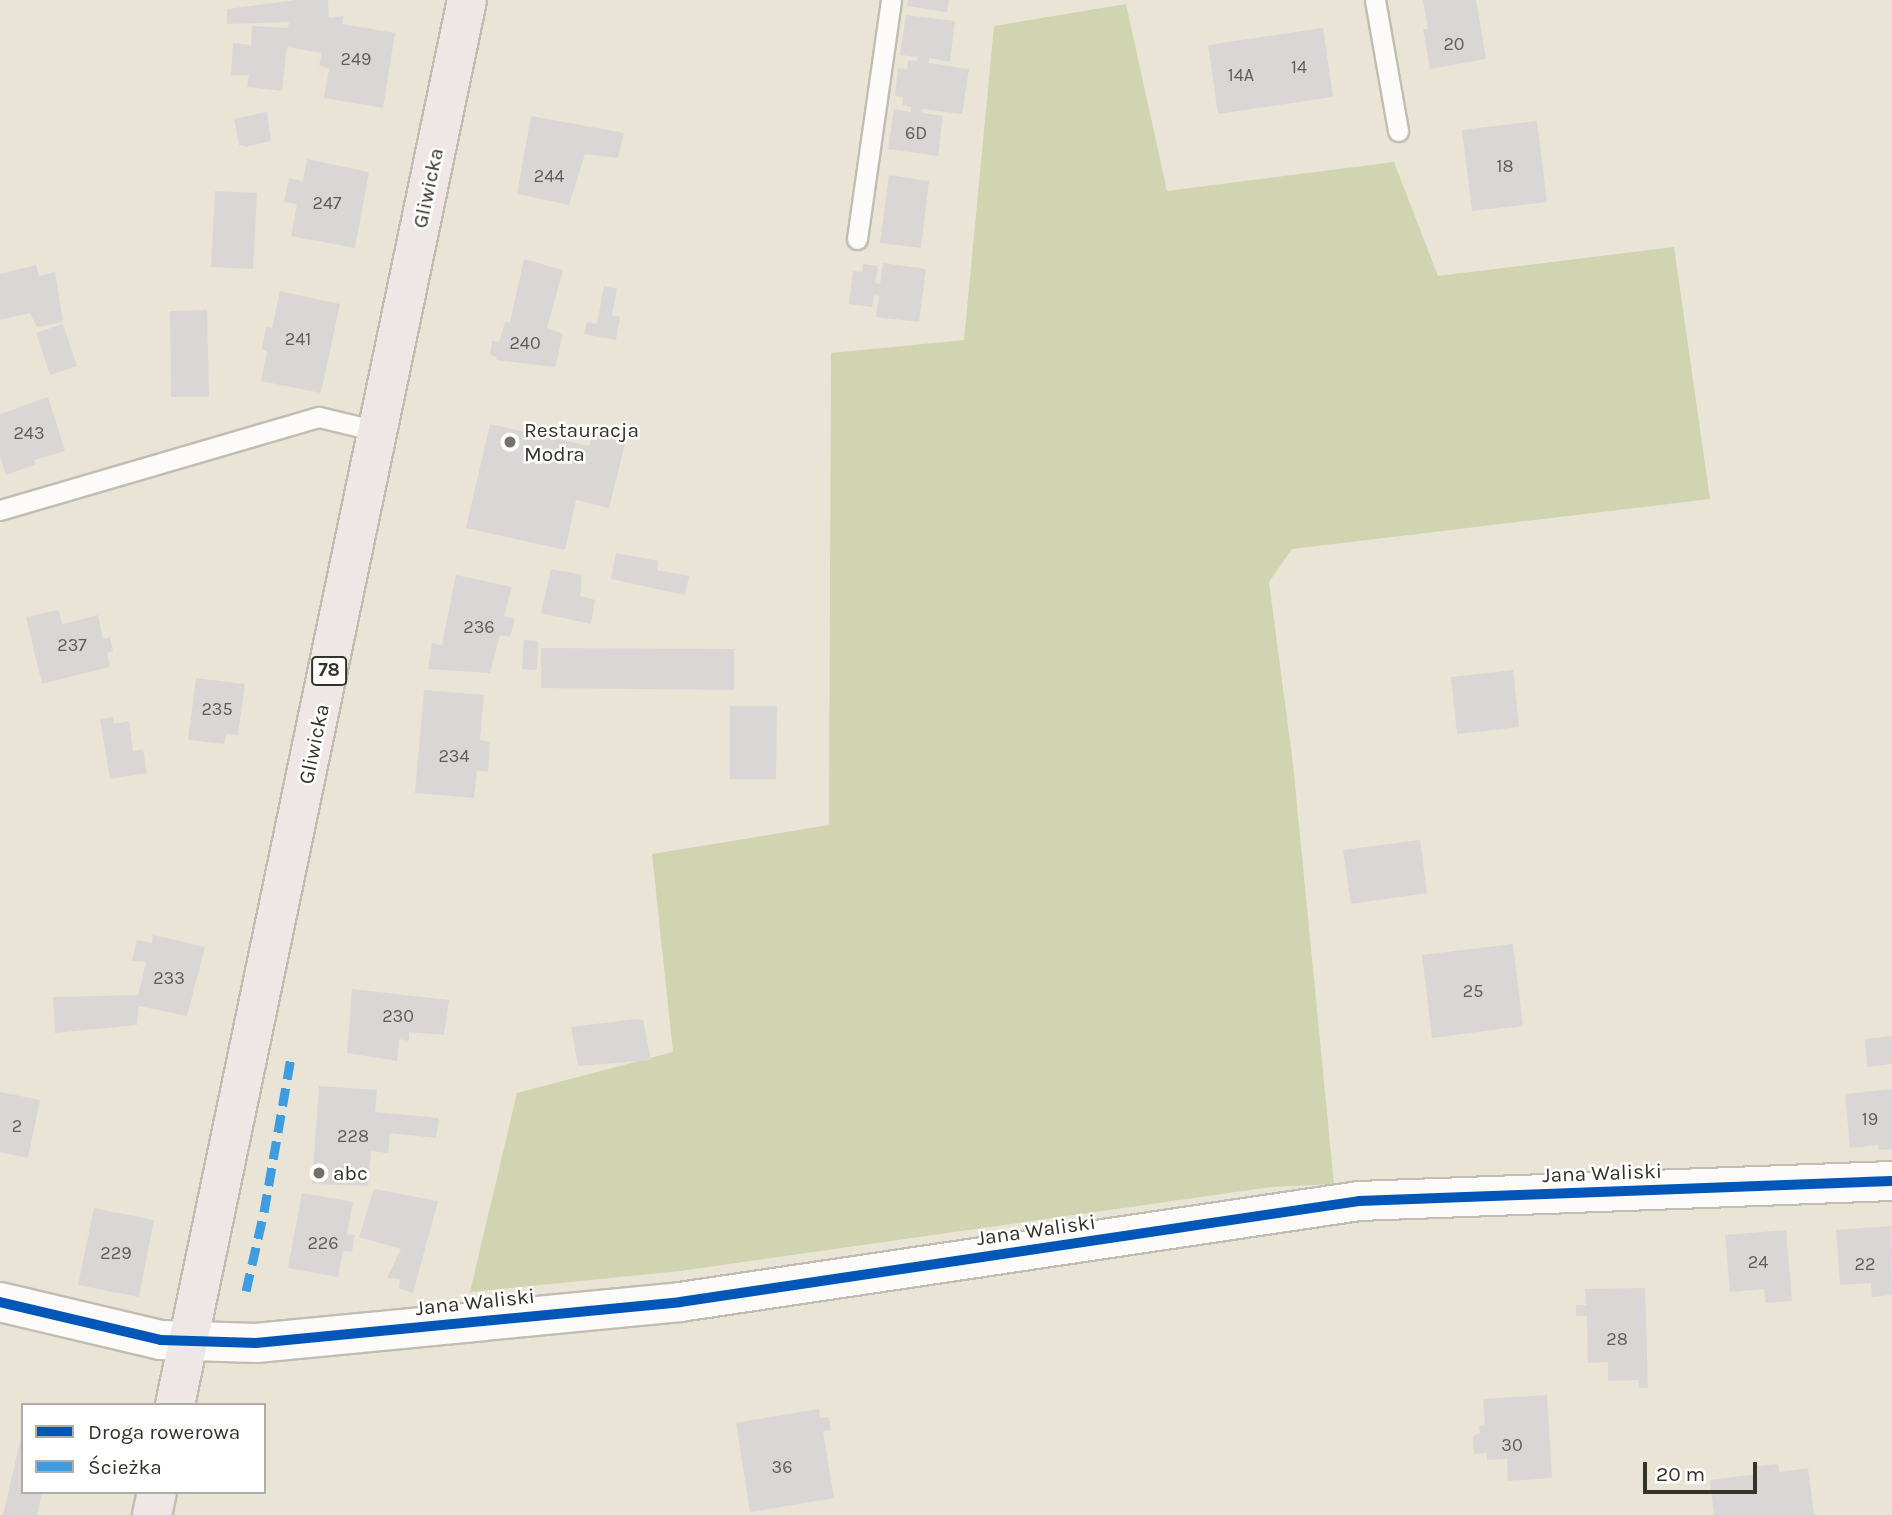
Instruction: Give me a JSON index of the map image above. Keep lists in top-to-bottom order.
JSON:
{
  "streets": {
    "main road": ["Gliwicka", "78"],
    "street": ["Jana Waliski"]
  },
  "crossings": [
    ["Gliwicka", "Jana Waliski"]
  ],
  "places": ["Restauracja Modra", "abc"],
  "house_numbers": [
    "20",
    "249",
    "14",
    "14A",
    "6D",
    "18",
    "244",
    "247",
    "241",
    "240",
    "243",
    "236",
    "237",
    "235",
    "234",
    "233",
    "25",
    "230",
    "19",
    "2",
    "228",
    "226",
    "229",
    "24",
    "22",
    "28",
    "30",
    "36"
  ],
  "legend": ["Droga rowerowa", "Ścieżka"],
  "scale_bar": "20 m"
}
